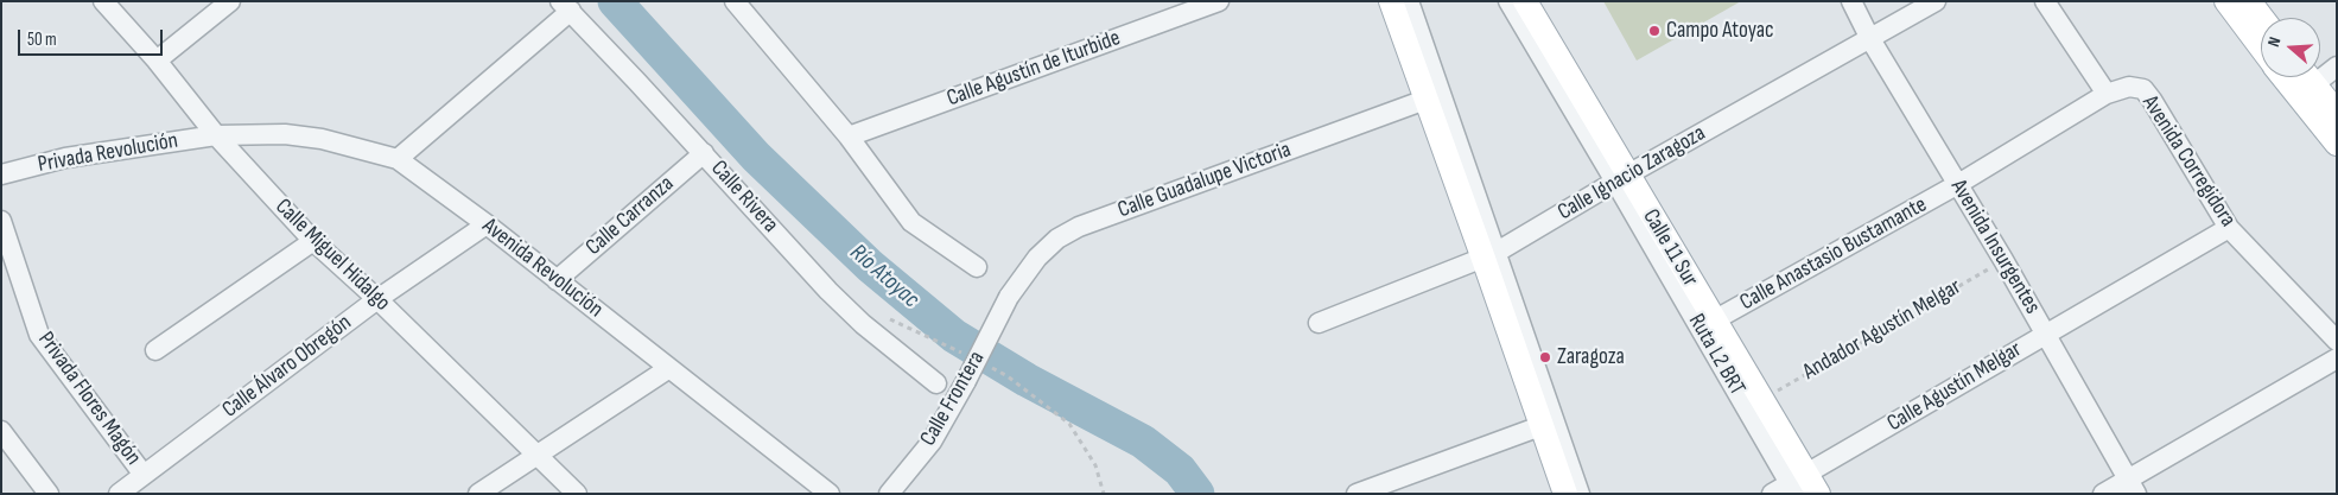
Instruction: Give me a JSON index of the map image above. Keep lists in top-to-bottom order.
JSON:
{
  "streets": {
    "main road": ["Calle 11 Sur"],
    "street": [
      "Calle Agustín de Iturbide",
      "Privada Revolución",
      "Avenida Corregidora",
      "Calle Ignacio Zaragoza",
      "Calle Guadalupe Victoria",
      "Calle Rivera",
      "Calle Carranza",
      "Avenida Insurgentes",
      "Calle Anastasio Bustamante",
      "Calle Miguel Hidalgo",
      "Avenida Revolución",
      "Ruta L2 BRT",
      "Calle Álvaro Obregón",
      "Calle Agustín Melgar",
      "Privada Flores Magón",
      "Calle Frontera"
    ],
    "path": ["Andador Agustín Melgar"]
  },
  "crossings": [
    ["Privada Revolución", "Calle Miguel Hidalgo"],
    ["Privada Revolución", "Avenida Revolución"],
    ["Avenida Corregidora", "Calle Anastasio Bustamante"],
    ["Avenida Corregidora", "Calle Agustín Melgar"],
    ["Calle Ignacio Zaragoza", "Avenida Insurgentes"],
    ["Calle Ignacio Zaragoza", "Calle 11 Sur"],
    ["Calle Ignacio Zaragoza", "Ruta L2 BRT"],
    ["Calle Guadalupe Victoria", "Calle Frontera"],
    ["Calle Rivera", "Calle Carranza"],
    ["Calle Carranza", "Avenida Revolución"],
    ["Avenida Insurgentes", "Calle Anastasio Bustamante"],
    ["Avenida Insurgentes", "Andador Agustín Melgar"],
    ["Avenida Insurgentes", "Calle Agustín Melgar"],
    ["Calle 11 Sur", "Calle Anastasio Bustamante"],
    ["Calle 11 Sur", "Andador Agustín Melgar"],
    ["Calle 11 Sur", "Ruta L2 BRT"],
    ["Calle 11 Sur", "Calle Agustín Melgar"],
    ["Calle Miguel Hidalgo", "Avenida Revolución"],
    ["Calle Miguel Hidalgo", "Calle Álvaro Obregón"],
    ["Avenida Revolución", "Calle Álvaro Obregón"],
    ["Ruta L2 BRT", "Calle Agustín Melgar"],
    ["Calle Álvaro Obregón", "Privada Flores Magón"]
  ],
  "water": ["Río Atoyac"],
  "places": ["Campo Atoyac", "Zaragoza"],
  "scale_bar": "50 m",
  "north": "left"
}
